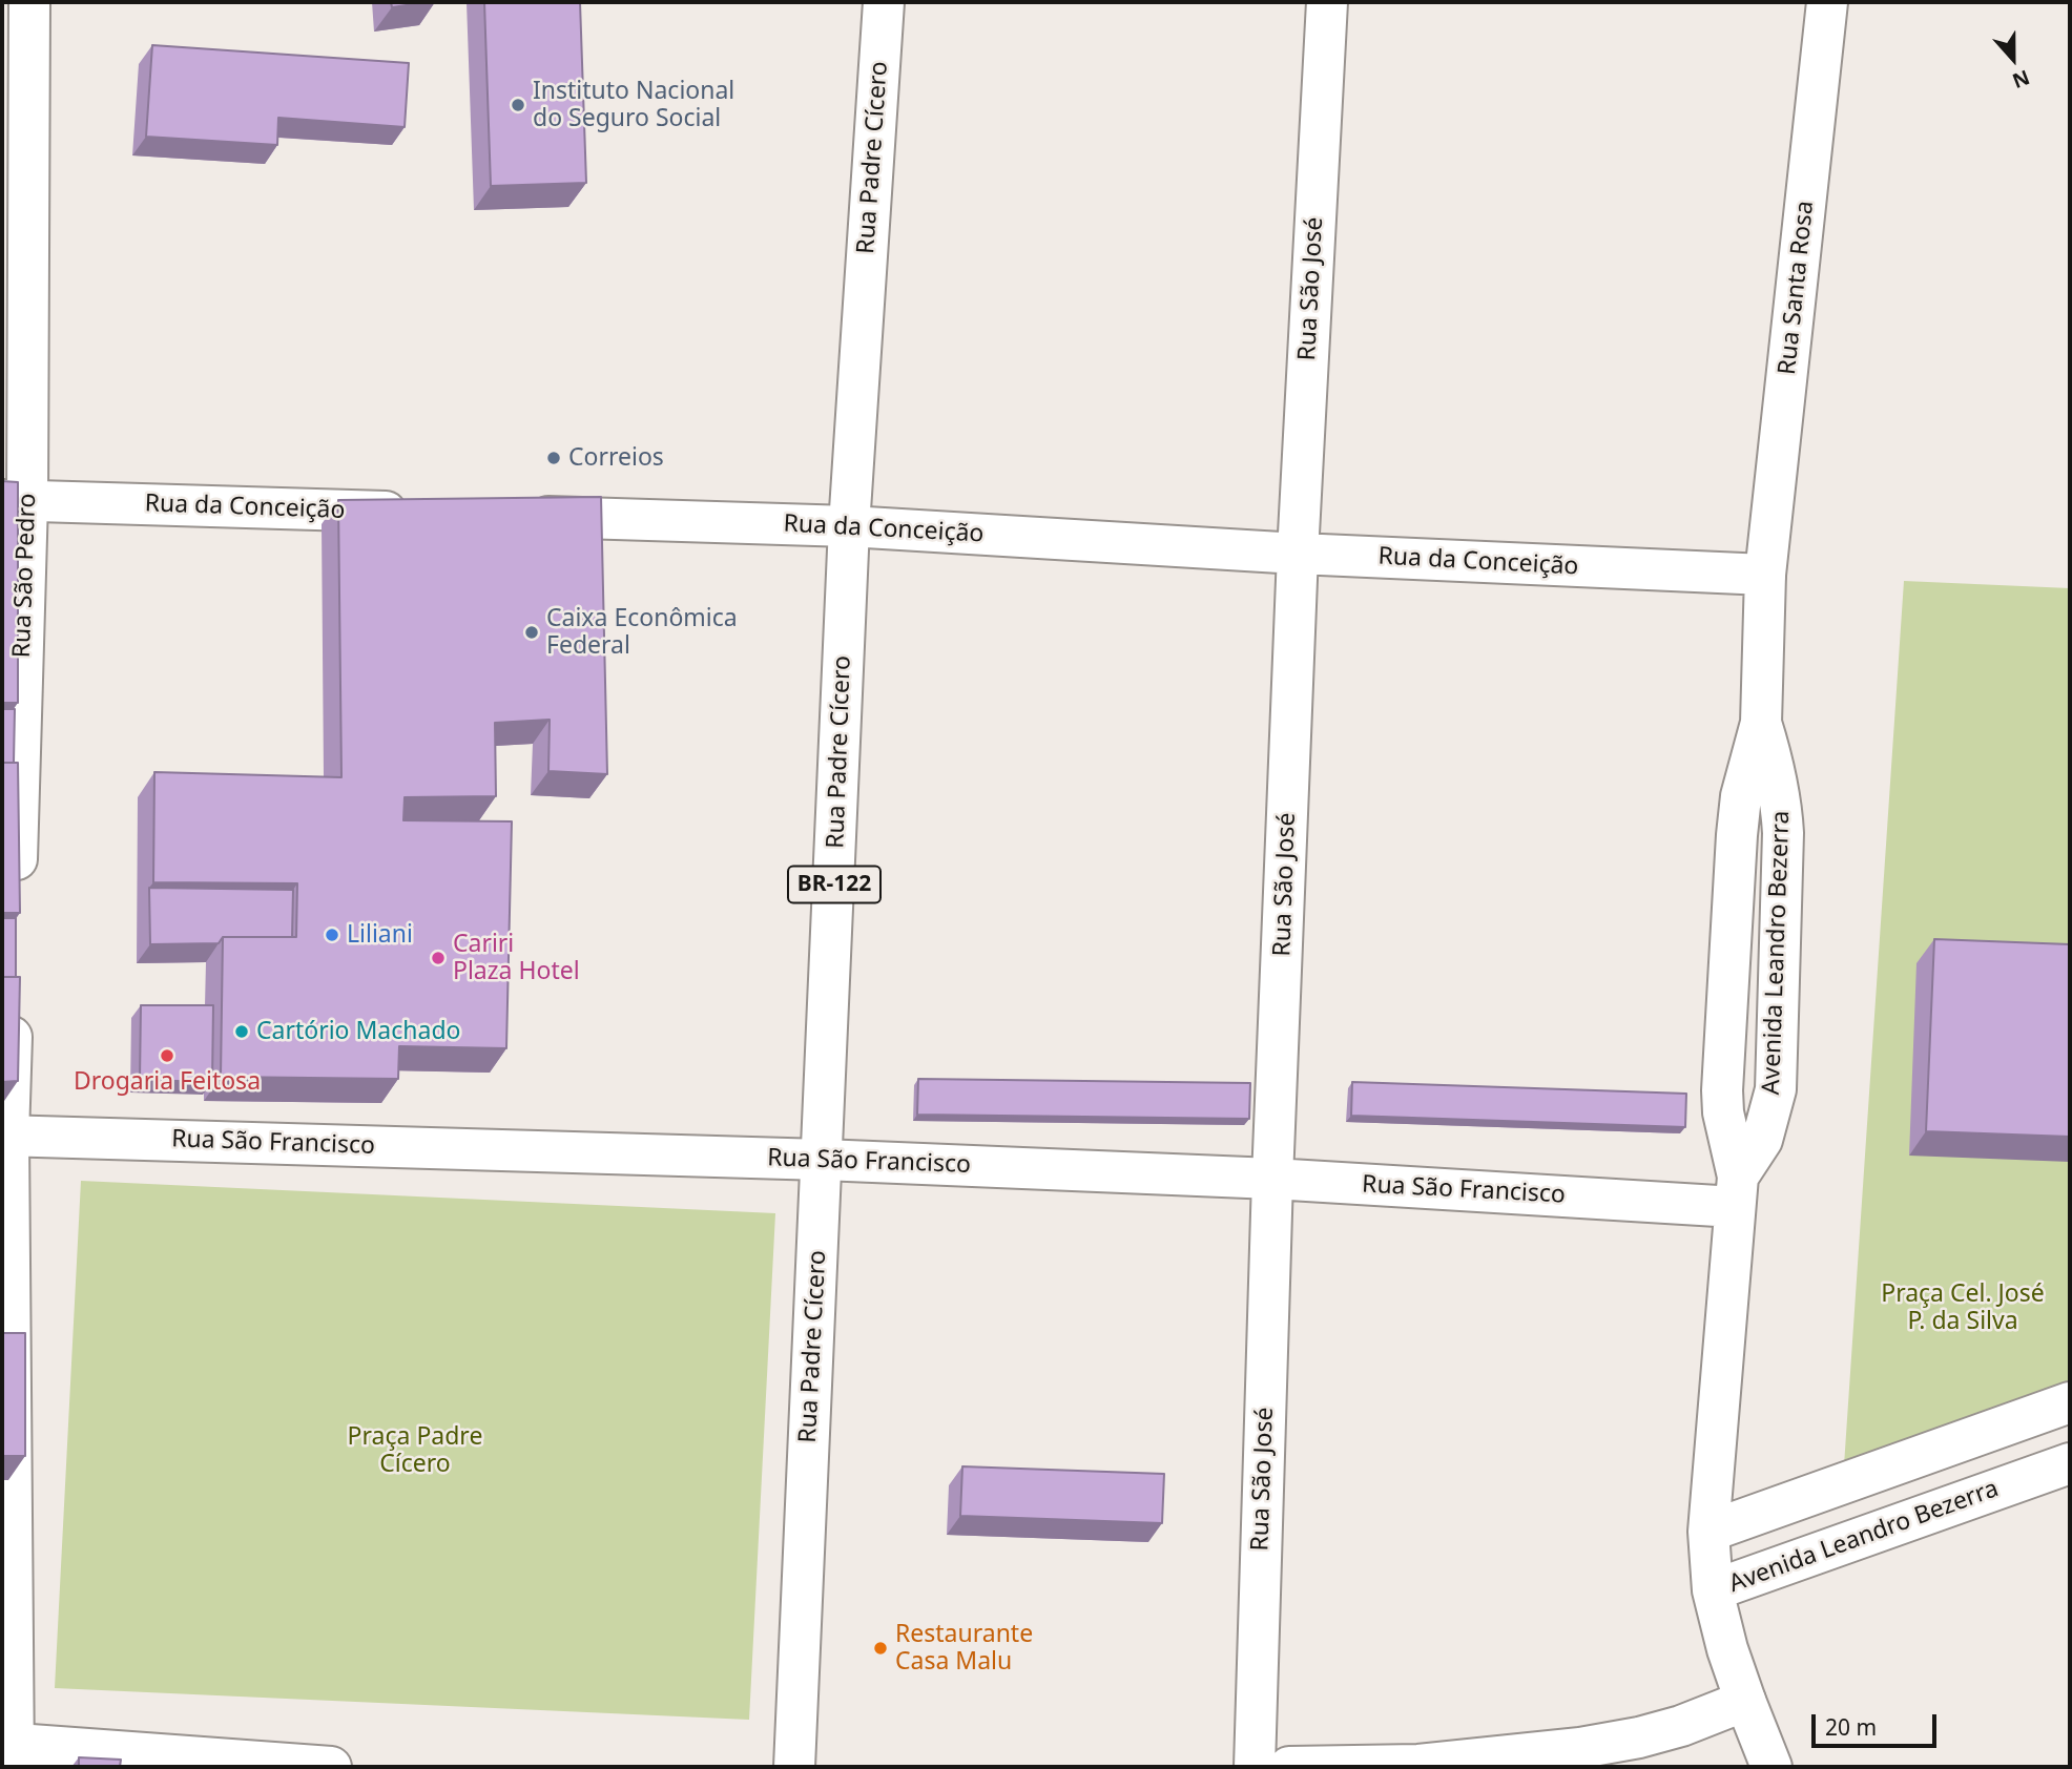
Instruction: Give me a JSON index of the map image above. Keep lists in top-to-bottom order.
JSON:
{
  "streets": {
    "main road": [
      "Rua Padre Cícero",
      "Rua Santa Rosa",
      "Rua São José",
      "Rua da Conceição",
      "Rua São Pedro",
      "BR-122",
      "Avenida Leandro Bezerra",
      "Rua São Francisco"
    ]
  },
  "crossings": [
    ["Rua Padre Cícero", "Rua da Conceição"],
    ["Rua Padre Cícero", "Rua São Francisco"],
    ["Rua Santa Rosa", "Rua da Conceição"],
    ["Rua Santa Rosa", "Avenida Leandro Bezerra"],
    ["Rua São José", "Rua da Conceição"],
    ["Rua São José", "Rua São Francisco"],
    ["Rua da Conceição", "Rua São Pedro"],
    ["Rua da Conceição", "Avenida Leandro Bezerra"],
    ["Avenida Leandro Bezerra", "Rua São Francisco"]
  ],
  "parks": ["Praça Cel. José P. da Silva", "Praça Padre Cícero"],
  "places": [
    "Instituto Nacional do Seguro Social",
    "Correios",
    "Caixa Econômica Federal",
    "Liliani",
    "Cariri Plaza Hotel",
    "Cartório Machado",
    "Drogaria Feitosa",
    "Restaurante Casa Malu"
  ],
  "scale_bar": "20 m",
  "north": "bottom"
}
